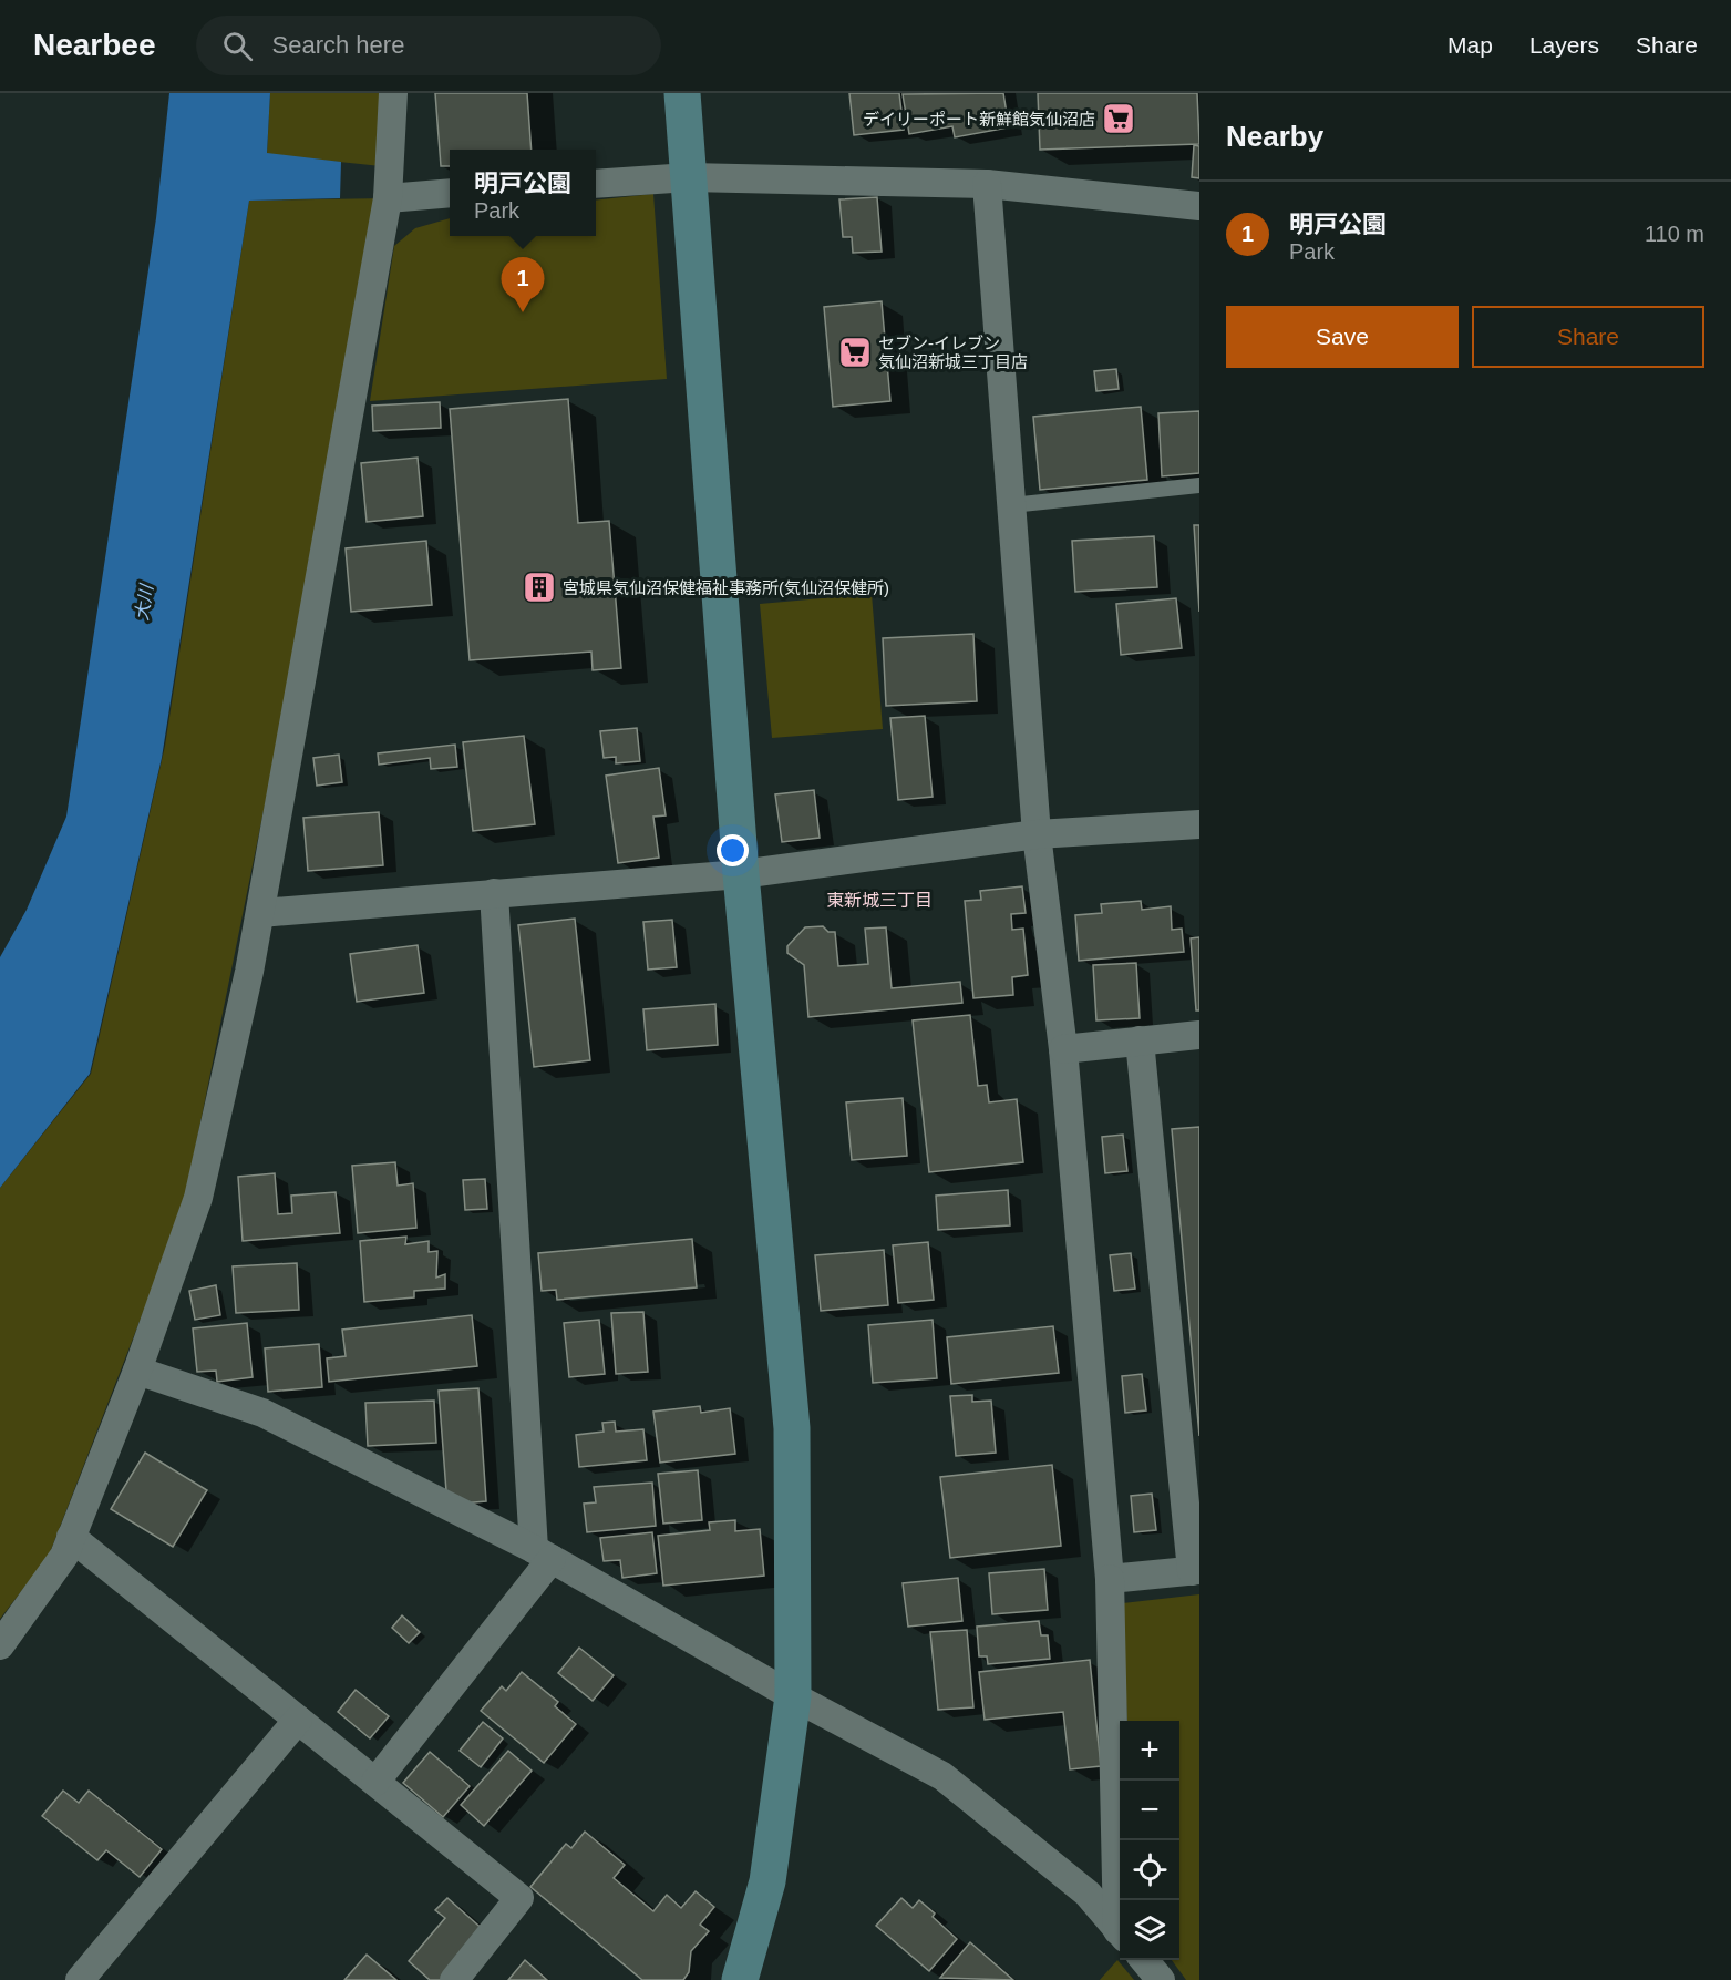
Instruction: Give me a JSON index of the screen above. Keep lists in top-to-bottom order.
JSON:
{
  "districts": ["東新城三丁目"],
  "water": ["大川"],
  "places": {
    "supermarket": ["デイリーポート新鮮館気仙沼店", "セブン-イレブン 気仙沼新城三丁目店"],
    "building": ["宮城県気仙沼保健福祉事務所(気仙沼保健所)"]
  },
  "page": {
    "header": "Nearbee",
    "search": "Search here",
    "nav": ["Map", "Layers", "Share"],
    "heading": "Nearby",
    "popup": ["明戸公園", "Park"],
    "list": [
      {
        "mark": "1",
        "name": "明戸公園",
        "note": "Park",
        "value": "110 m"
      }
    ],
    "pins": "1",
    "buttons": ["Save", "Share"],
    "map_buttons": ["+", "−"]
  }
}
